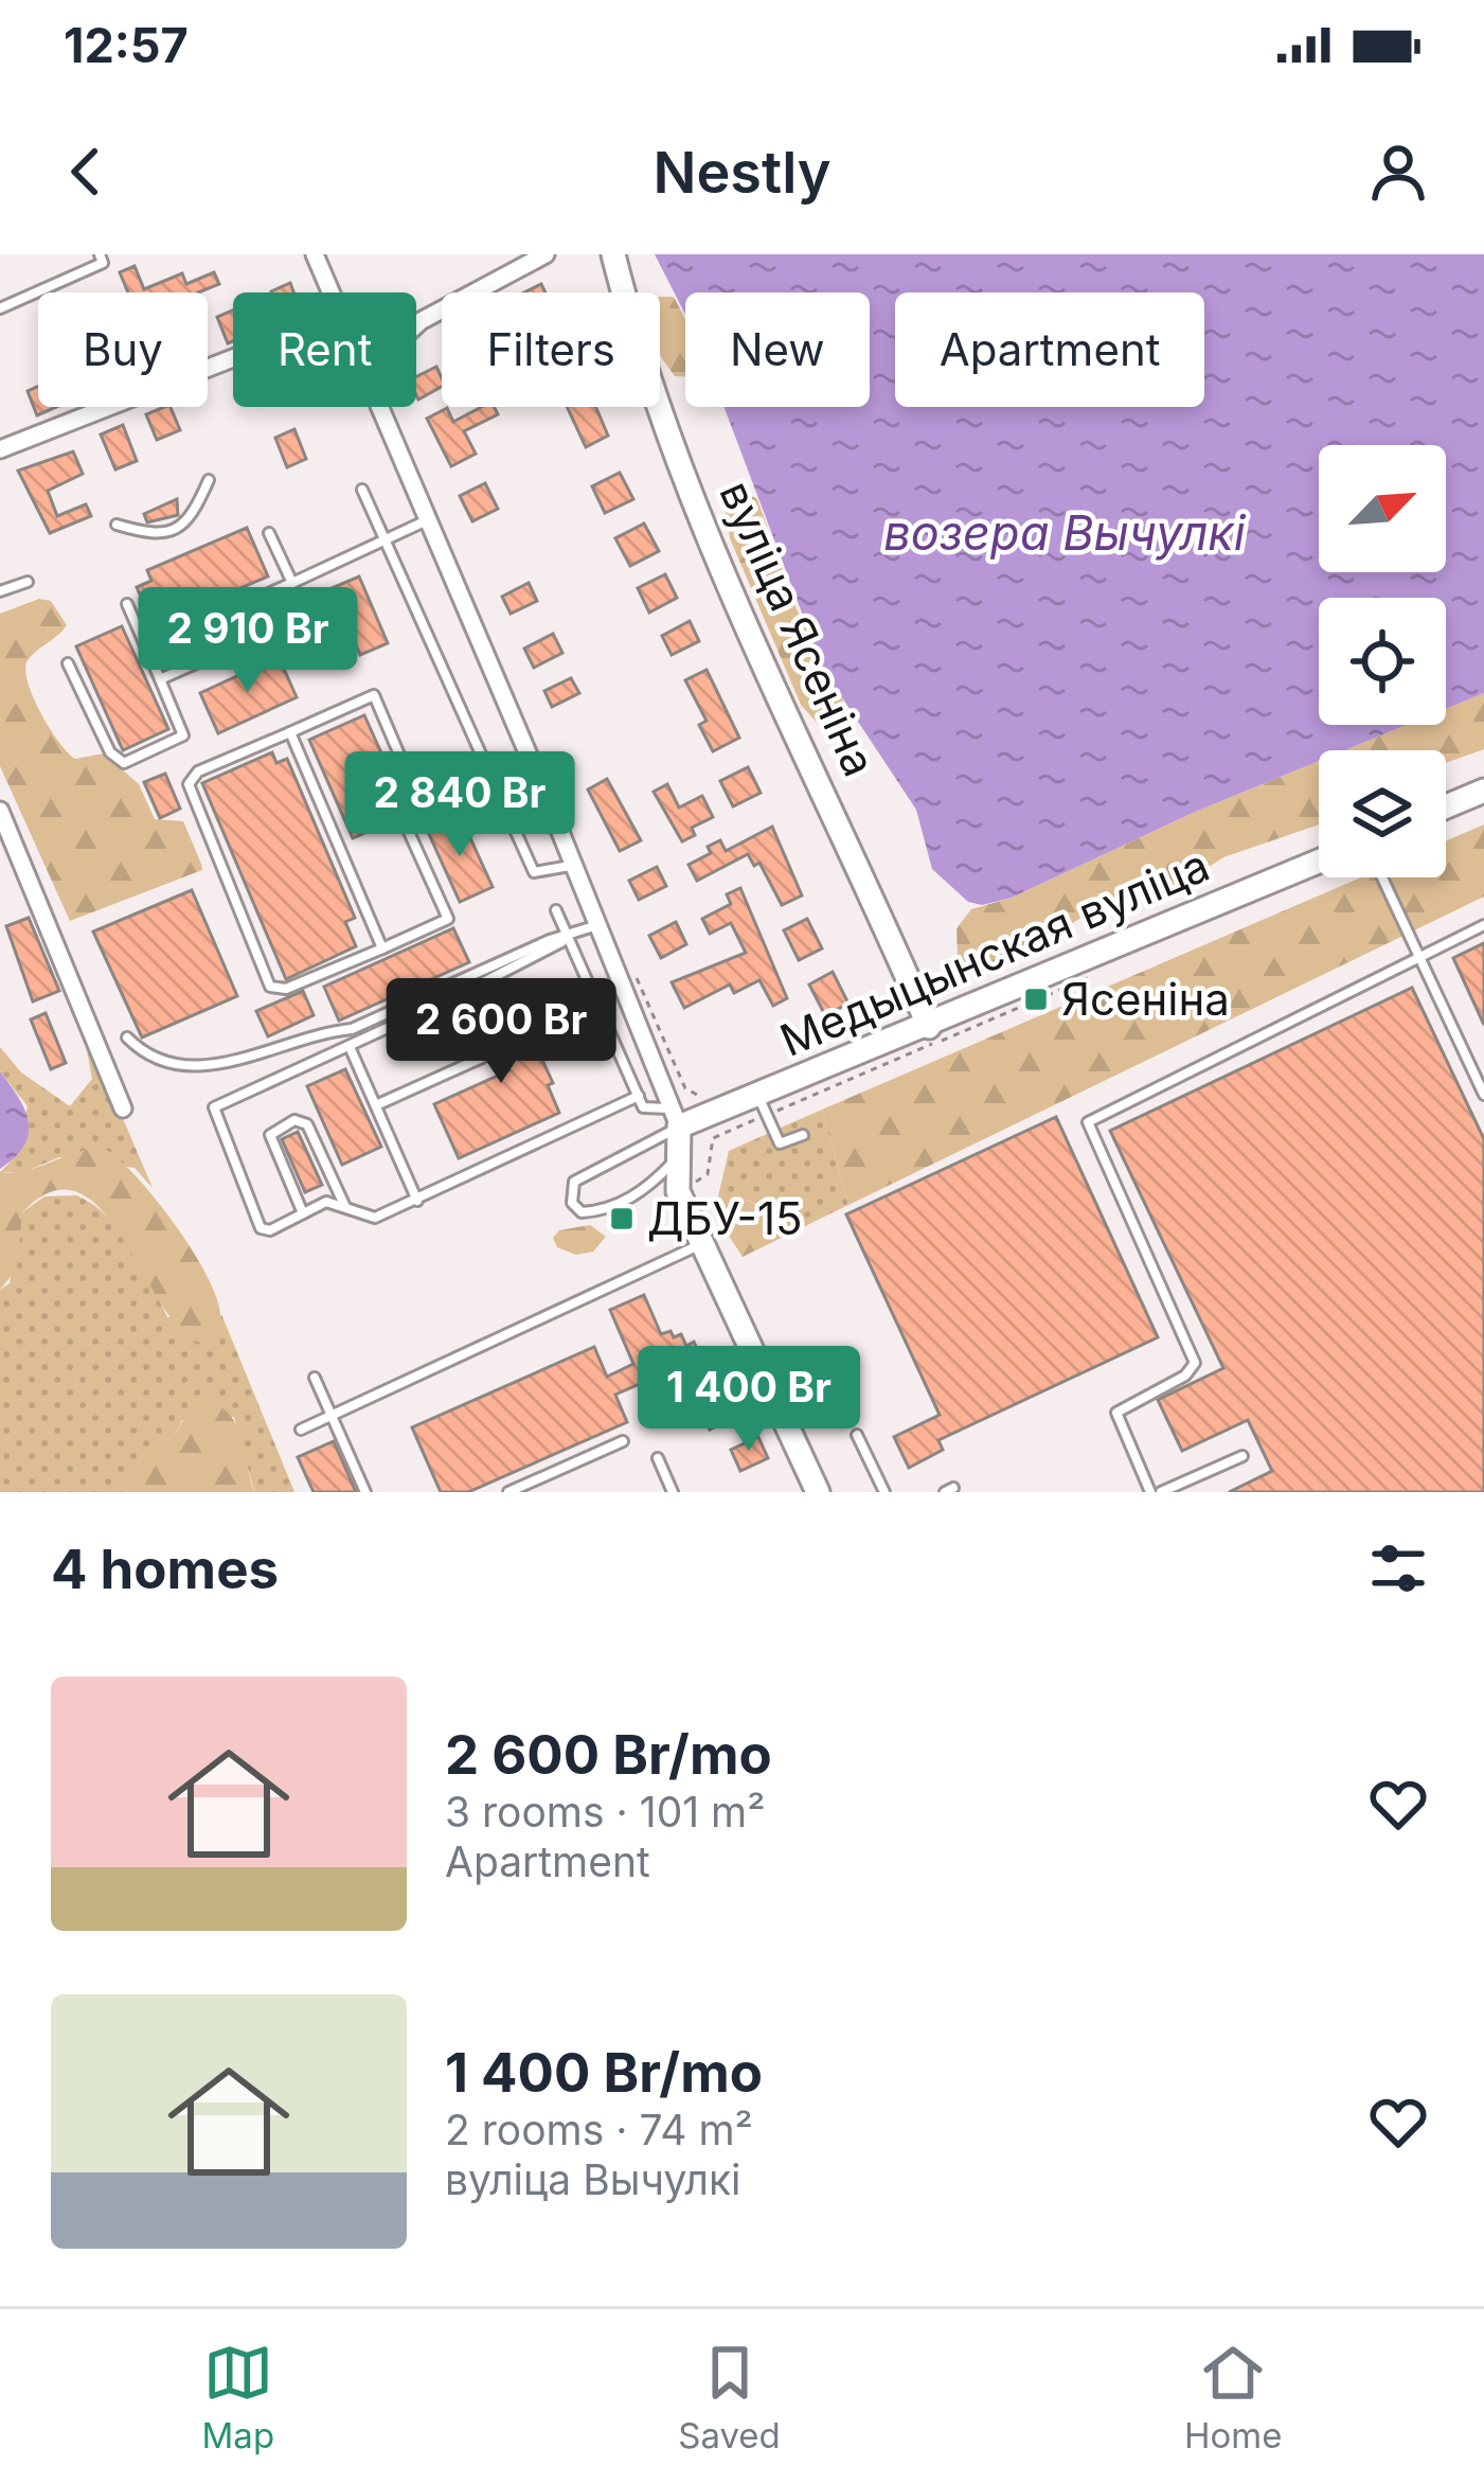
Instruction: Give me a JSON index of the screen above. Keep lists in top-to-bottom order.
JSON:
{
  "streets": {
    "street": ["вуліца Ясеніна", "Медыцынская вуліца"]
  },
  "crossings": [
    ["вуліца Ясеніна", "Медыцынская вуліца"]
  ],
  "water": ["возера Вычулкі"],
  "places": {
    "transit": ["Ясеніна", "ДБУ-15"]
  },
  "north": "top right",
  "page": {
    "status": "12:57",
    "header": "Nestly",
    "chip": [
      "Buy",
      "Rent",
      "Filters",
      "New",
      "Apartment"
    ],
    "price": [
      "2 910 Br",
      "2 840 Br",
      "2 600 Br",
      "1 400 Br"
    ],
    "heading": "4 homes",
    "list": [
      {
        "name": "2 600 Br/mo",
        "note": "3 rooms · 101 m² · Apartment"
      },
      {
        "name": "1 400 Br/mo",
        "note": "2 rooms · 74 m² · вуліца Вычулкі"
      }
    ],
    "tabs": ["Map", "Saved", "Home"]
  }
}
